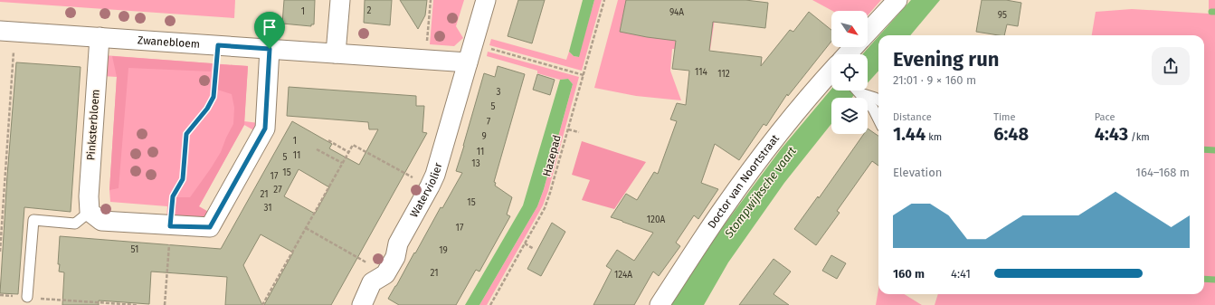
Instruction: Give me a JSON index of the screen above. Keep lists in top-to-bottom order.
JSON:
{
  "streets": {
    "street": [
      "Zwanebloem",
      "Pinksterbloem",
      "Doctor van Noortstraat",
      "Waterviolier"
    ],
    "path": ["Hazepad"]
  },
  "crossings": [
    ["Zwanebloem", "Pinksterbloem"],
    ["Zwanebloem", "Waterviolier"]
  ],
  "water": ["Stompwijksche vaart"],
  "house_numbers": [
    "2",
    "1",
    "94A",
    "95",
    "114",
    "112",
    "3",
    "5",
    "7",
    "9",
    "1",
    "11",
    "11",
    "5",
    "13",
    "15",
    "17",
    "27",
    "21",
    "15",
    "31",
    "120A",
    "17",
    "51",
    "19",
    "21",
    "124A"
  ],
  "north": "bottom right",
  "page": {
    "heading": ["Evening run", "21:01 · 9 × 160 m"],
    "stats": [
      ["Distance", "1.44 km"],
      ["Time", "6:48"],
      ["Pace", "4:43 /km"]
    ],
    "chart": ["Elevation", "164–168 m"],
    "list": [
      {
        "name": "160 m",
        "note": "4:41"
      }
    ]
  }
}
